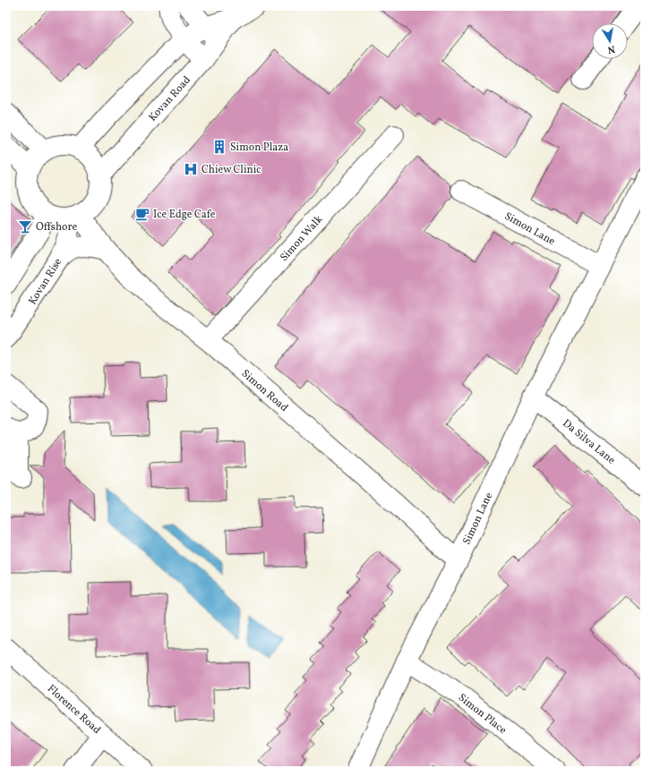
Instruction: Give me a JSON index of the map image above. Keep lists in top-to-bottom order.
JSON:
{
  "streets": {
    "street": [
      "Kovan Road",
      "Simon Lane",
      "Simon Walk",
      "Kovan Rise",
      "Simon Road",
      "Da Silva Lane",
      "Florence Road",
      "Simon Place"
    ]
  },
  "crossings": [
    ["Kovan Road", "Kovan Rise"],
    ["Kovan Road", "Simon Road"],
    ["Simon Lane", "Simon Road"],
    ["Simon Lane", "Da Silva Lane"],
    ["Simon Lane", "Simon Place"],
    ["Simon Walk", "Simon Road"],
    ["Kovan Rise", "Simon Road"]
  ],
  "places": {
    "building": ["Simon Plaza"],
    "hospital": ["Chiew Clinic"],
    "cafe": ["Ice Edge Cafe"],
    "bar": ["Offshore"]
  },
  "north": "bottom"
}
